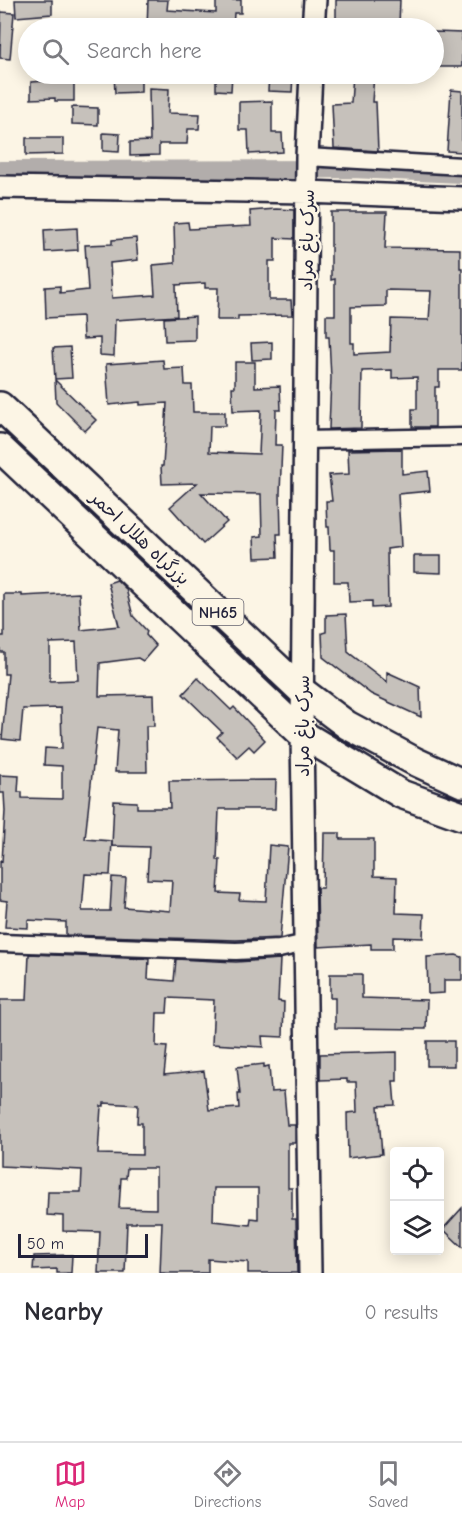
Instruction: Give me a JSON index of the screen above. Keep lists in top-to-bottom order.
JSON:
{
  "streets": {
    "highway": ["بزرگراه هلال احمر", "NH65"],
    "street": ["سرک باغ مراد"]
  },
  "crossings": [
    ["سرک باغ مراد", "بزرگراه هلال احمر"]
  ],
  "scale_bar": "50 m",
  "page": {
    "search": "Search here",
    "scale": "50 m",
    "heading": ["Nearby", "0 results"],
    "nav": ["Map", "Directions", "Saved"]
  }
}
